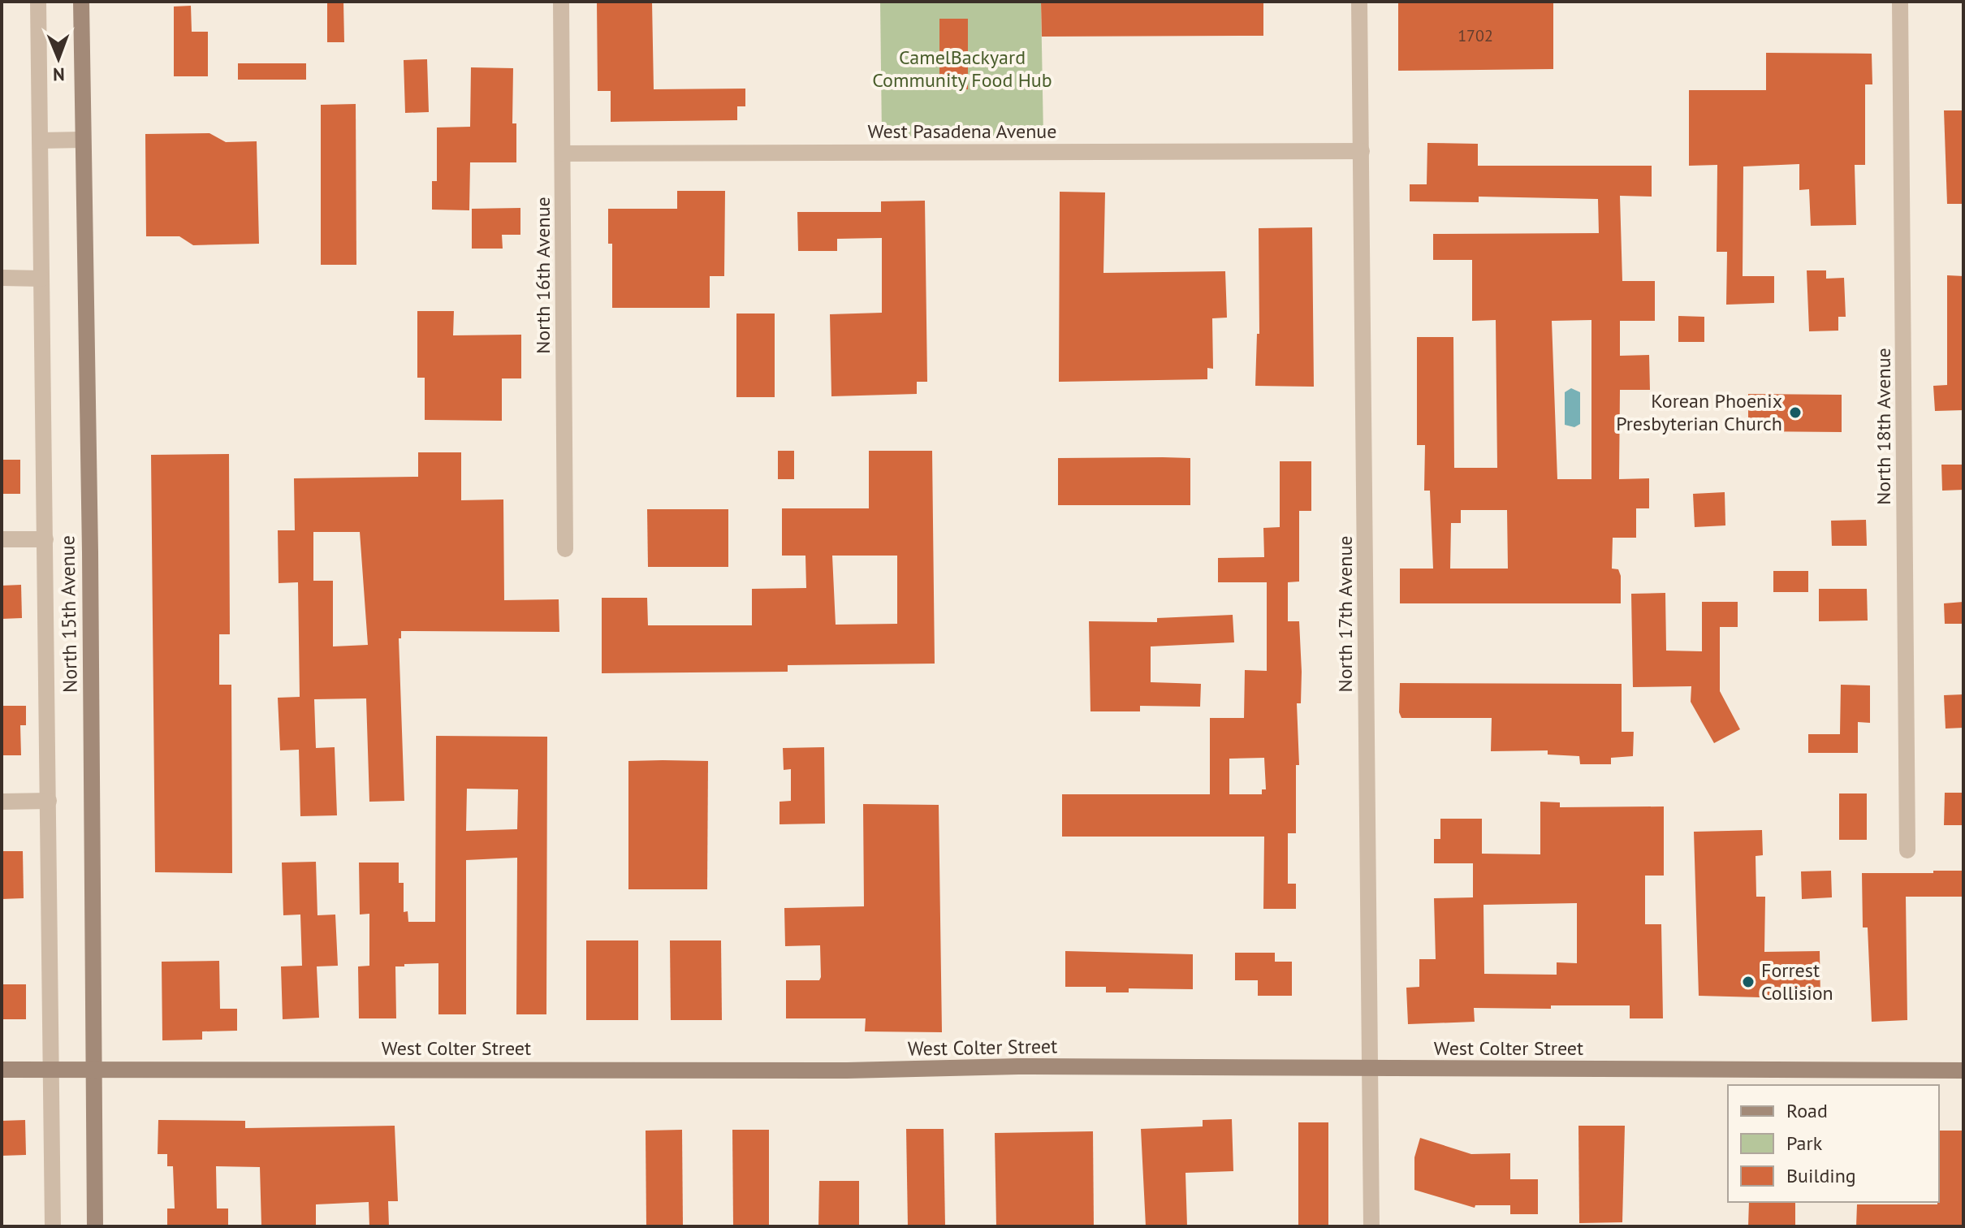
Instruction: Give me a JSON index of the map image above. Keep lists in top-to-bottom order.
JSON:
{
  "streets": {
    "street": [
      "West Pasadena Avenue",
      "North 16th Avenue",
      "North 18th Avenue",
      "North 15th Avenue",
      "North 17th Avenue",
      "West Colter Street"
    ]
  },
  "crossings": [
    ["West Pasadena Avenue", "North 16th Avenue"],
    ["West Pasadena Avenue", "North 17th Avenue"],
    ["North 15th Avenue", "West Colter Street"],
    ["North 17th Avenue", "West Colter Street"]
  ],
  "parks": ["CamelBackyard Community Food Hub"],
  "places": ["Korean Phoenix Presbyterian Church", "Forrest Collision"],
  "house_numbers": ["1702"],
  "legend": ["Road", "Park", "Building"],
  "north": "bottom"
}
